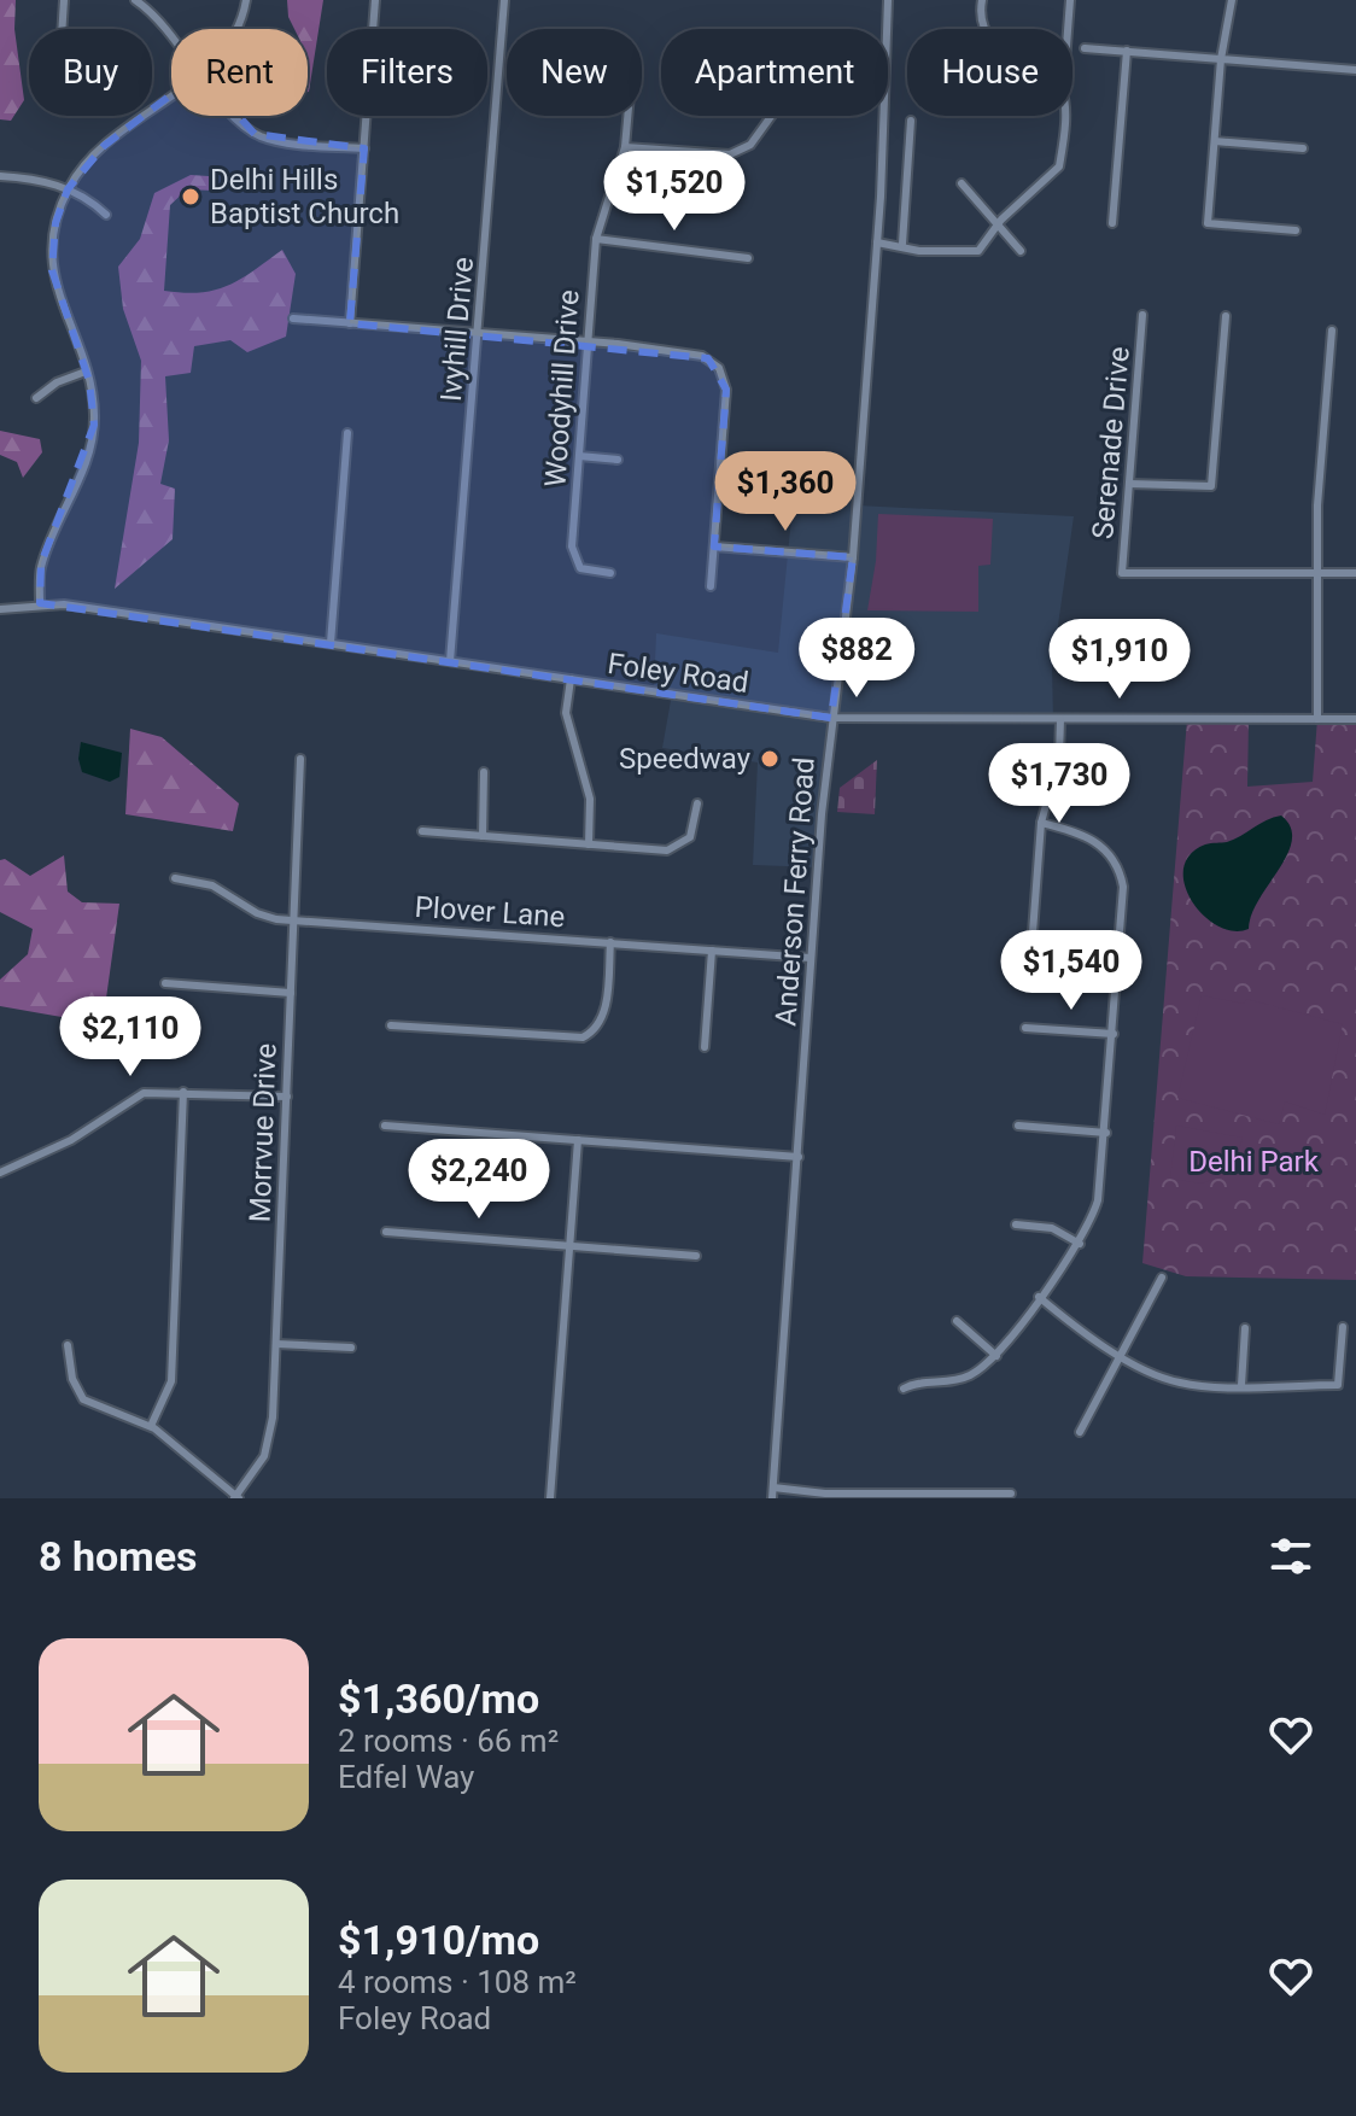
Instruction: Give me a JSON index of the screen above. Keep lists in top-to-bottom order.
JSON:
{
  "streets": {
    "street": [
      "Ivyhill Drive",
      "Woodyhill Drive",
      "Serenade Drive",
      "Foley Road",
      "Anderson Ferry Road",
      "Plover Lane",
      "Morrvue Drive"
    ]
  },
  "crossings": [
    ["Ivyhill Drive", "Foley Road"],
    ["Foley Road", "Anderson Ferry Road"],
    ["Anderson Ferry Road", "Plover Lane"],
    ["Plover Lane", "Morrvue Drive"]
  ],
  "parks": ["Delhi Park"],
  "places": ["Delhi Hills Baptist Church", "Speedway"],
  "page": {
    "chip": [
      "Buy",
      "Rent",
      "Filters",
      "New",
      "Apartment",
      "House"
    ],
    "price": [
      "$1,520",
      "$1,360",
      "$882",
      "$1,910",
      "$1,730",
      "$1,540",
      "$2,110",
      "$2,240"
    ],
    "heading": "8 homes",
    "list": [
      {
        "name": "$1,360/mo",
        "note": "2 rooms · 66 m² · Edfel Way"
      },
      {
        "name": "$1,910/mo",
        "note": "4 rooms · 108 m² · Foley Road"
      }
    ]
  }
}
